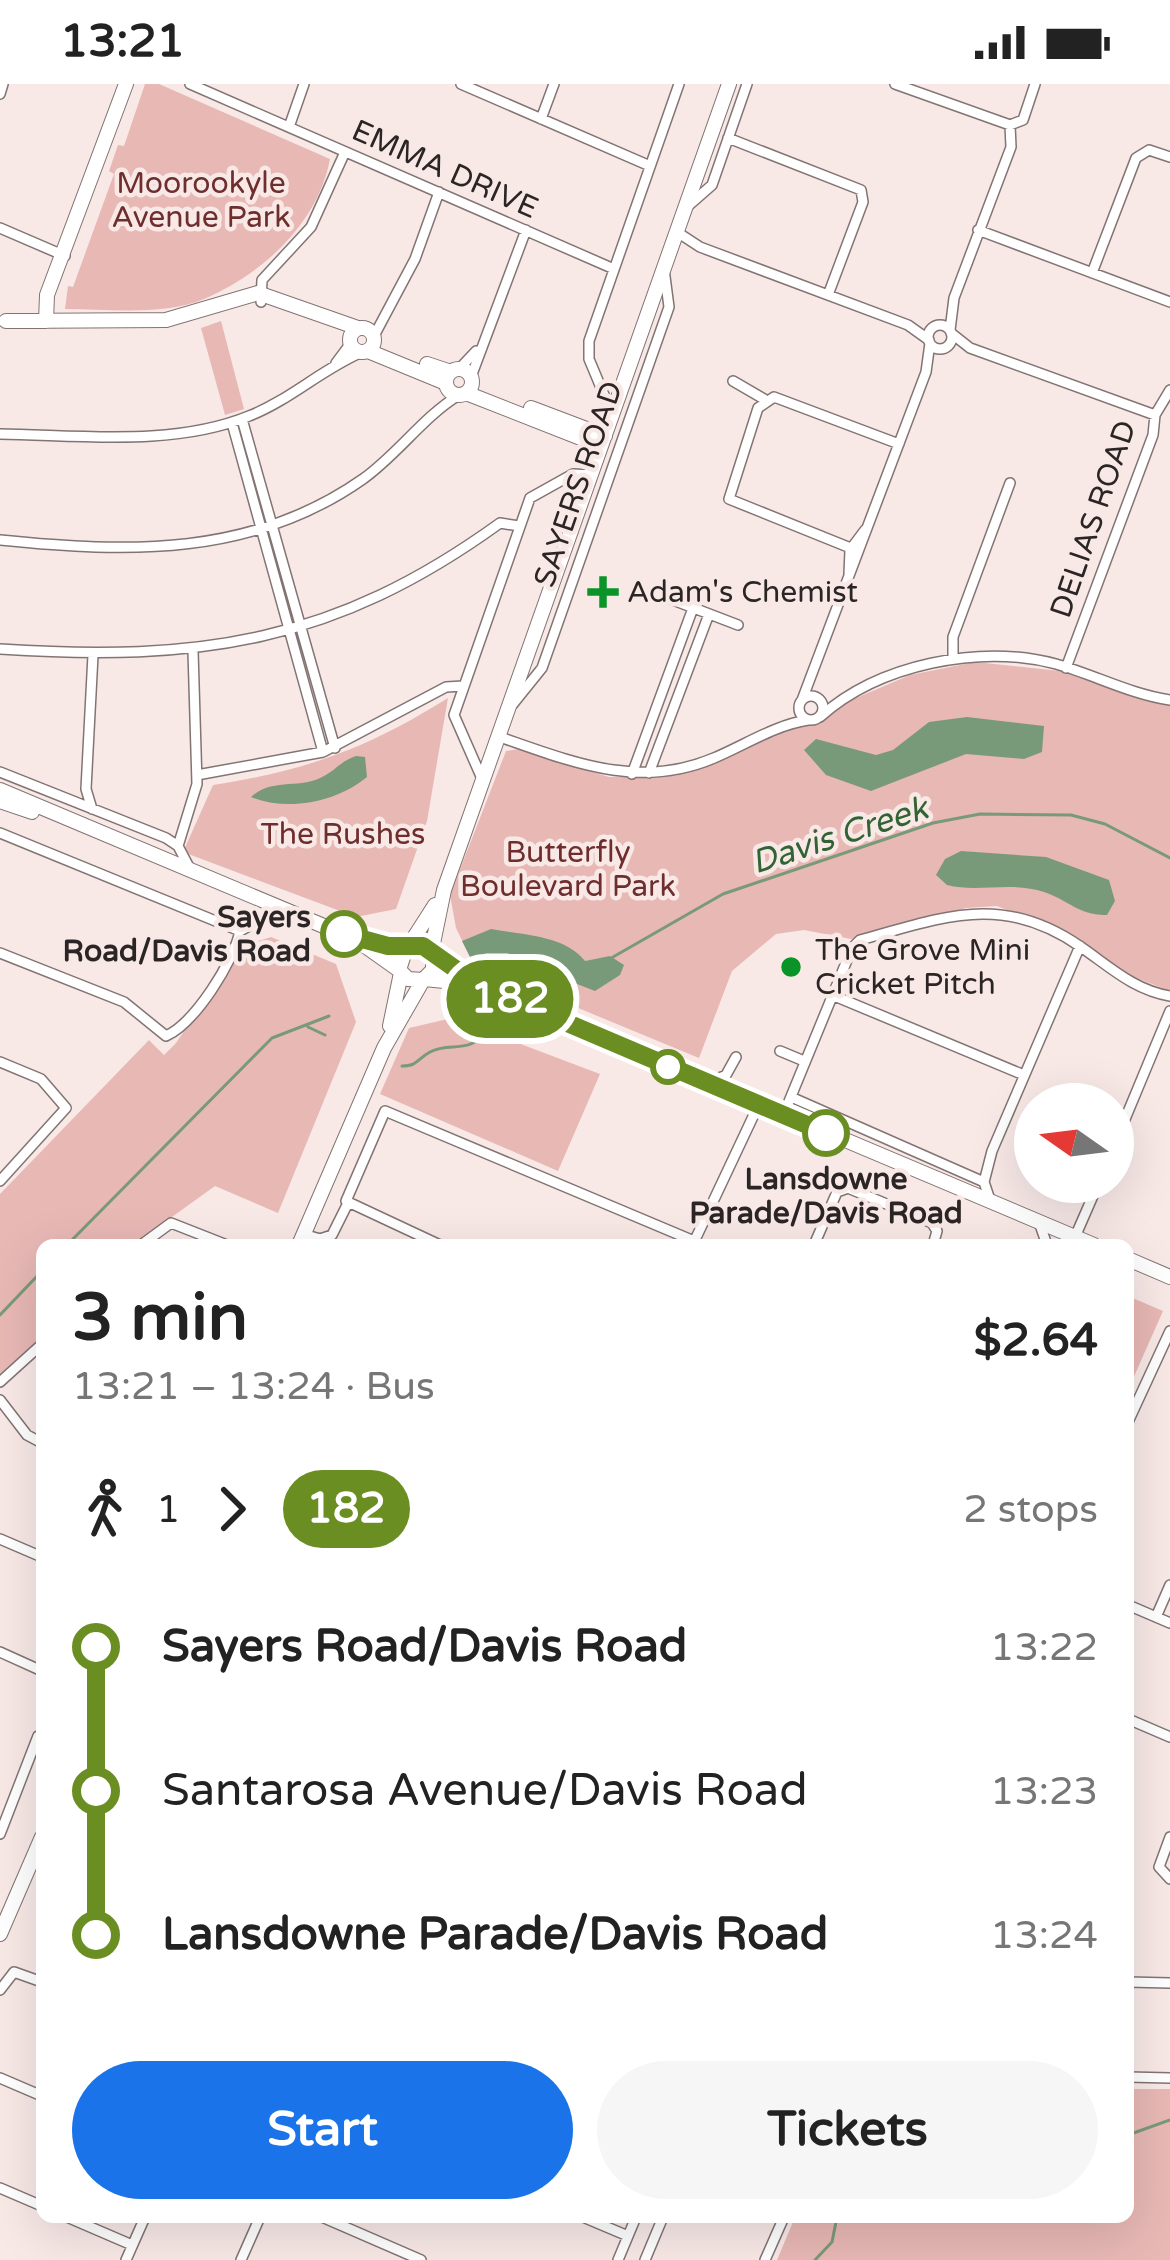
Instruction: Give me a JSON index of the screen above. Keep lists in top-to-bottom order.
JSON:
{
  "streets": {
    "street": ["EMMA DRIVE", "SAYERS ROAD", "DELIAS ROAD"]
  },
  "crossings": [
    ["EMMA DRIVE", "SAYERS ROAD"]
  ],
  "water": ["Davis Creek"],
  "parks": ["Moorookyle Avenue Park", "The Rushes", "Butterfly Boulevard Park"],
  "places": {
    "health": ["Adam's Chemist"],
    "other": ["Sayers Road/Davis Road", "The Grove Mini Cricket Pitch", "Lansdowne Parade/Davis Road"]
  },
  "lines": ["bus line 182"],
  "north": "left",
  "page": {
    "status": "13:21",
    "on_map": "182",
    "heading": ["3 min", "13:21 – 13:24 · Bus", "$2.64"],
    "legs": ["1", "182", "2 stops"],
    "list": [
      {
        "name": "Sayers Road/Davis Road",
        "value": "13:22"
      },
      {
        "name": "Santarosa Avenue/Davis Road",
        "value": "13:23"
      },
      {
        "name": "Lansdowne Parade/Davis Road",
        "value": "13:24"
      }
    ],
    "buttons": ["Start", "Tickets"]
  }
}
